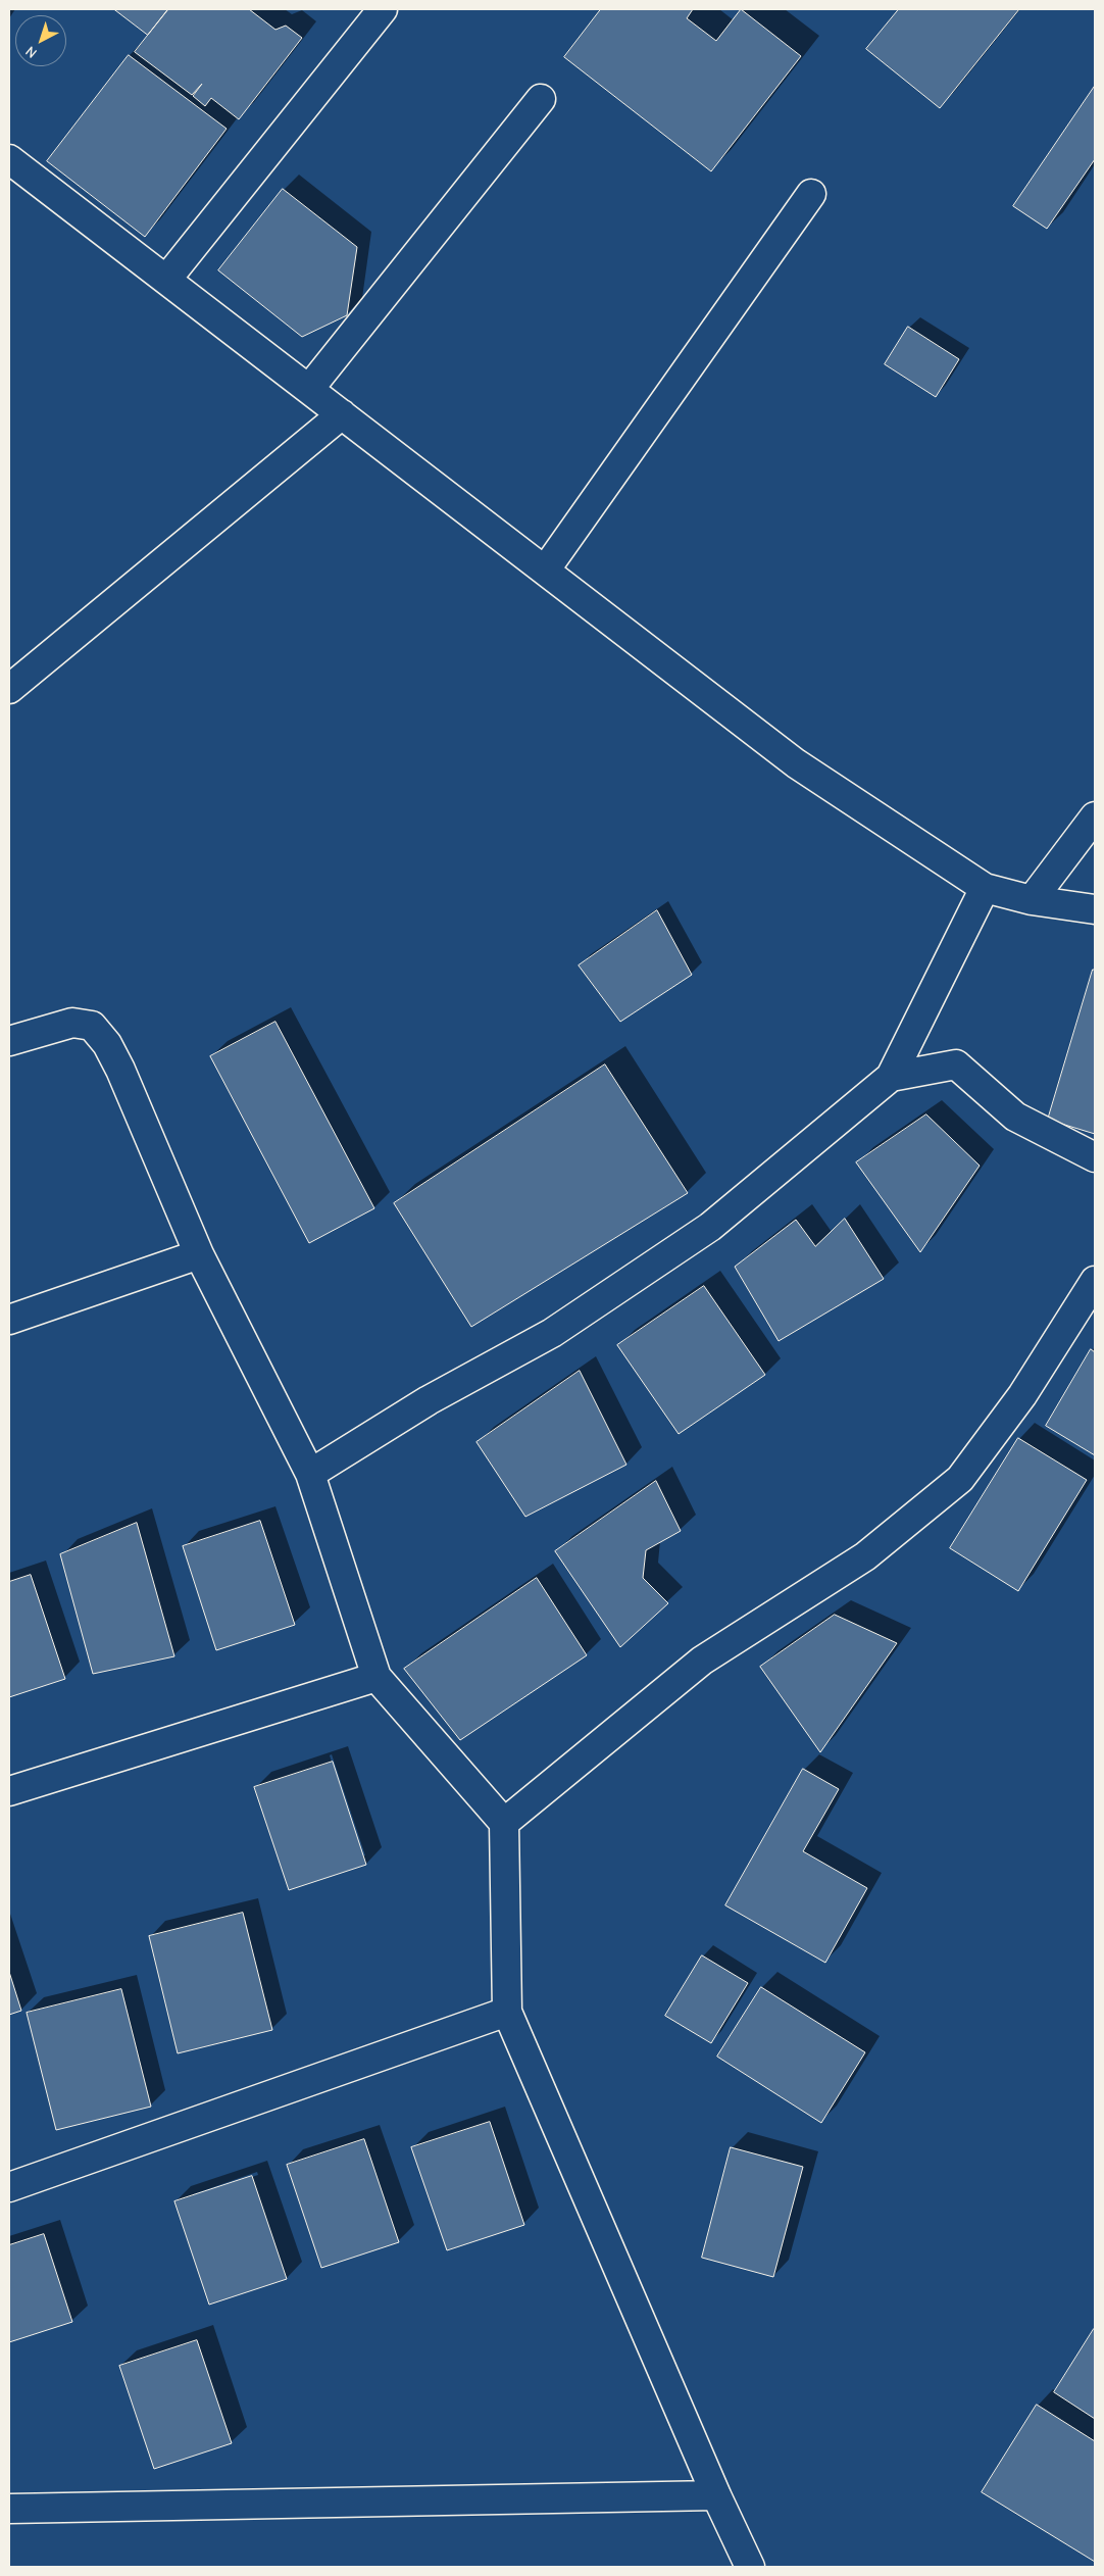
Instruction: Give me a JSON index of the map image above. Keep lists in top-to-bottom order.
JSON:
{
  "north": "bottom left"
}
